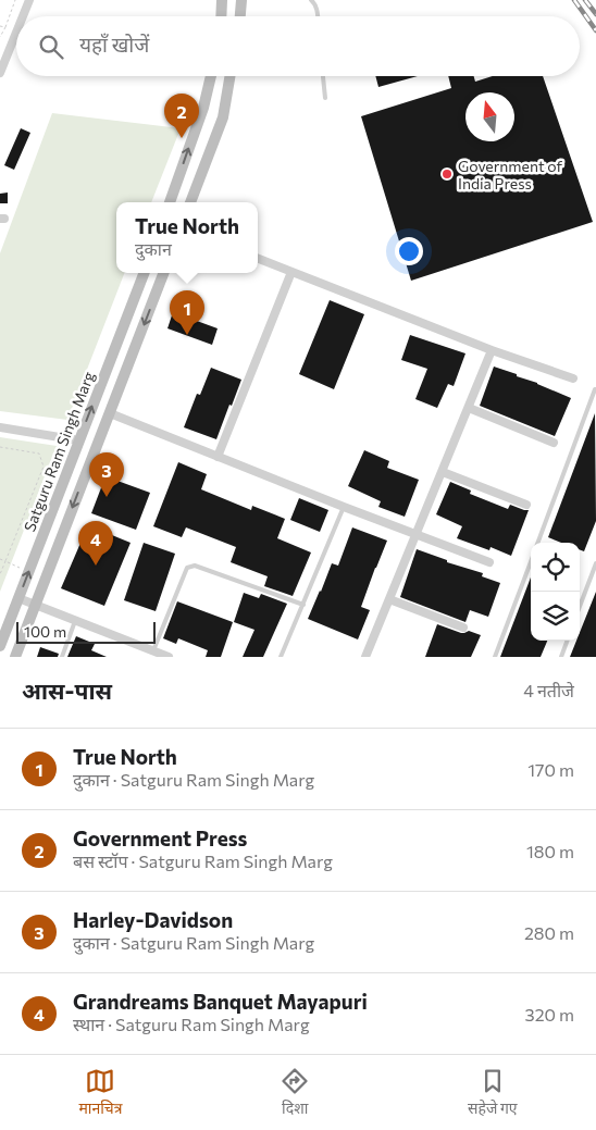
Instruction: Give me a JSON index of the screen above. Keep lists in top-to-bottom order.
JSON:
{
  "streets": {
    "main road": ["Satguru Ram Singh Marg"]
  },
  "places": ["Government of India Press"],
  "scale_bar": "100 m",
  "north": "top",
  "page": {
    "search": "यहाँ खोजें",
    "pins": [
      "2",
      "1",
      "3",
      "4"
    ],
    "popup": ["True North", "दुकान"],
    "scale": "100 m",
    "heading": ["आस-पास", "4 नतीजे"],
    "list": [
      {
        "mark": "1",
        "name": "True North",
        "note": "दुकान · Satguru Ram Singh Marg",
        "value": "170 m"
      },
      {
        "mark": "2",
        "name": "Government Press",
        "note": "बस स्टॉप · Satguru Ram Singh Marg",
        "value": "180 m"
      },
      {
        "mark": "3",
        "name": "Harley-Davidson",
        "note": "दुकान · Satguru Ram Singh Marg",
        "value": "280 m"
      },
      {
        "mark": "4",
        "name": "Grandreams Banquet Mayapuri",
        "note": "स्थान · Satguru Ram Singh Marg",
        "value": "320 m"
      }
    ],
    "nav": ["मानचित्र", "दिशा", "सहेजे गए"]
  }
}
